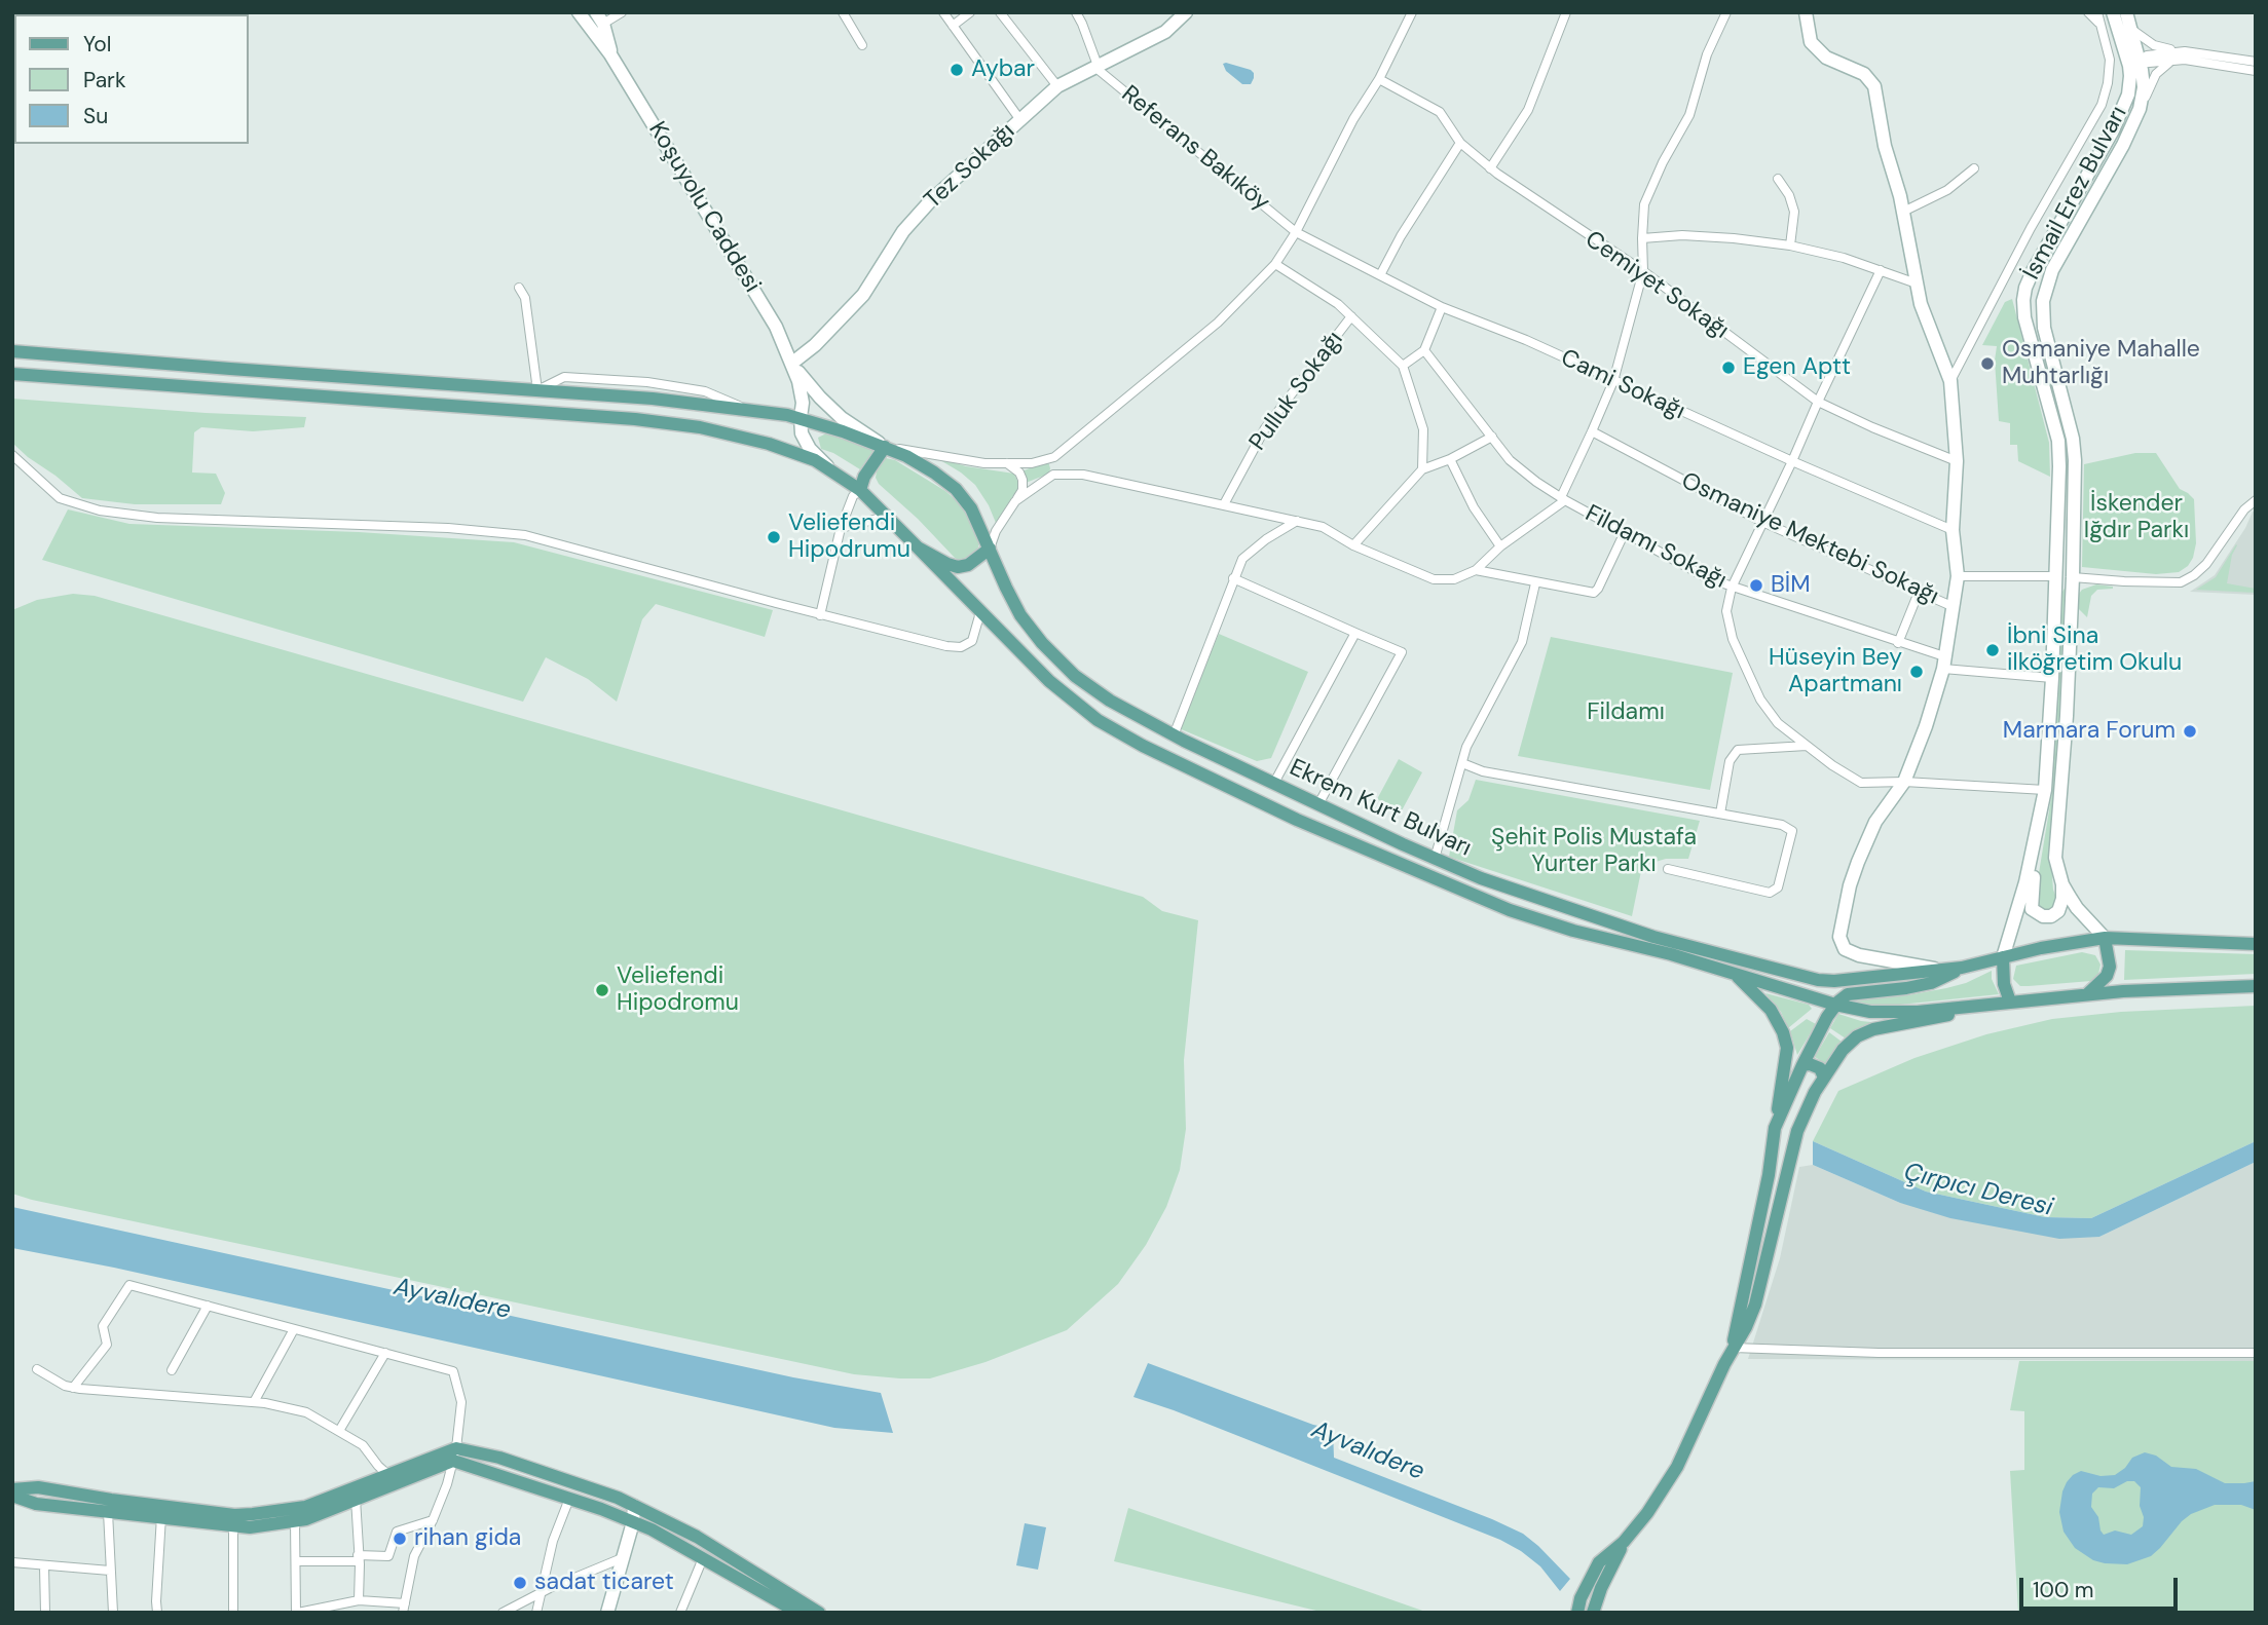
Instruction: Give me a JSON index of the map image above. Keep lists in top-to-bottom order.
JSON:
{
  "streets": {
    "main road": ["Ekrem Kurt Bulvarı"],
    "street": [
      "Referans Bakıköy",
      "Tez Sokağı",
      "İsmail Erez Bulvarı",
      "Koşuyolu Caddesi",
      "Cemiyet Sokağı",
      "Cami Sokağı",
      "Pulluk Sokağı",
      "Osmaniye Mektebi Sokağı",
      "Fildamı Sokağı"
    ]
  },
  "crossings": [
    ["Referans Bakıköy", "Tez Sokağı"],
    ["Referans Bakıköy", "Cami Sokağı"],
    ["Tez Sokağı", "Koşuyolu Caddesi"],
    ["İsmail Erez Bulvarı", "Fildamı Sokağı"]
  ],
  "water": ["Çırpıcı Deresi", "Ayvalıdere"],
  "parks": ["İskender Iğdır Parkı", "Fildamı", "Şehit Polis Mustafa Yurter Parkı"],
  "places": [
    "Aybar",
    "Osmaniye Mahalle Muhtarlığı",
    "Egen Aptt",
    "Veliefendi Hipodrumu",
    "BİM",
    "İbni Sina ilköğretim Okulu",
    "Hüseyin Bey Apartmanı",
    "Marmara Forum",
    "Veliefendi Hipodromu",
    "rihan gida",
    "sadat ticaret"
  ],
  "legend": ["Yol", "Park", "Su"],
  "scale_bar": "100 m"
}
